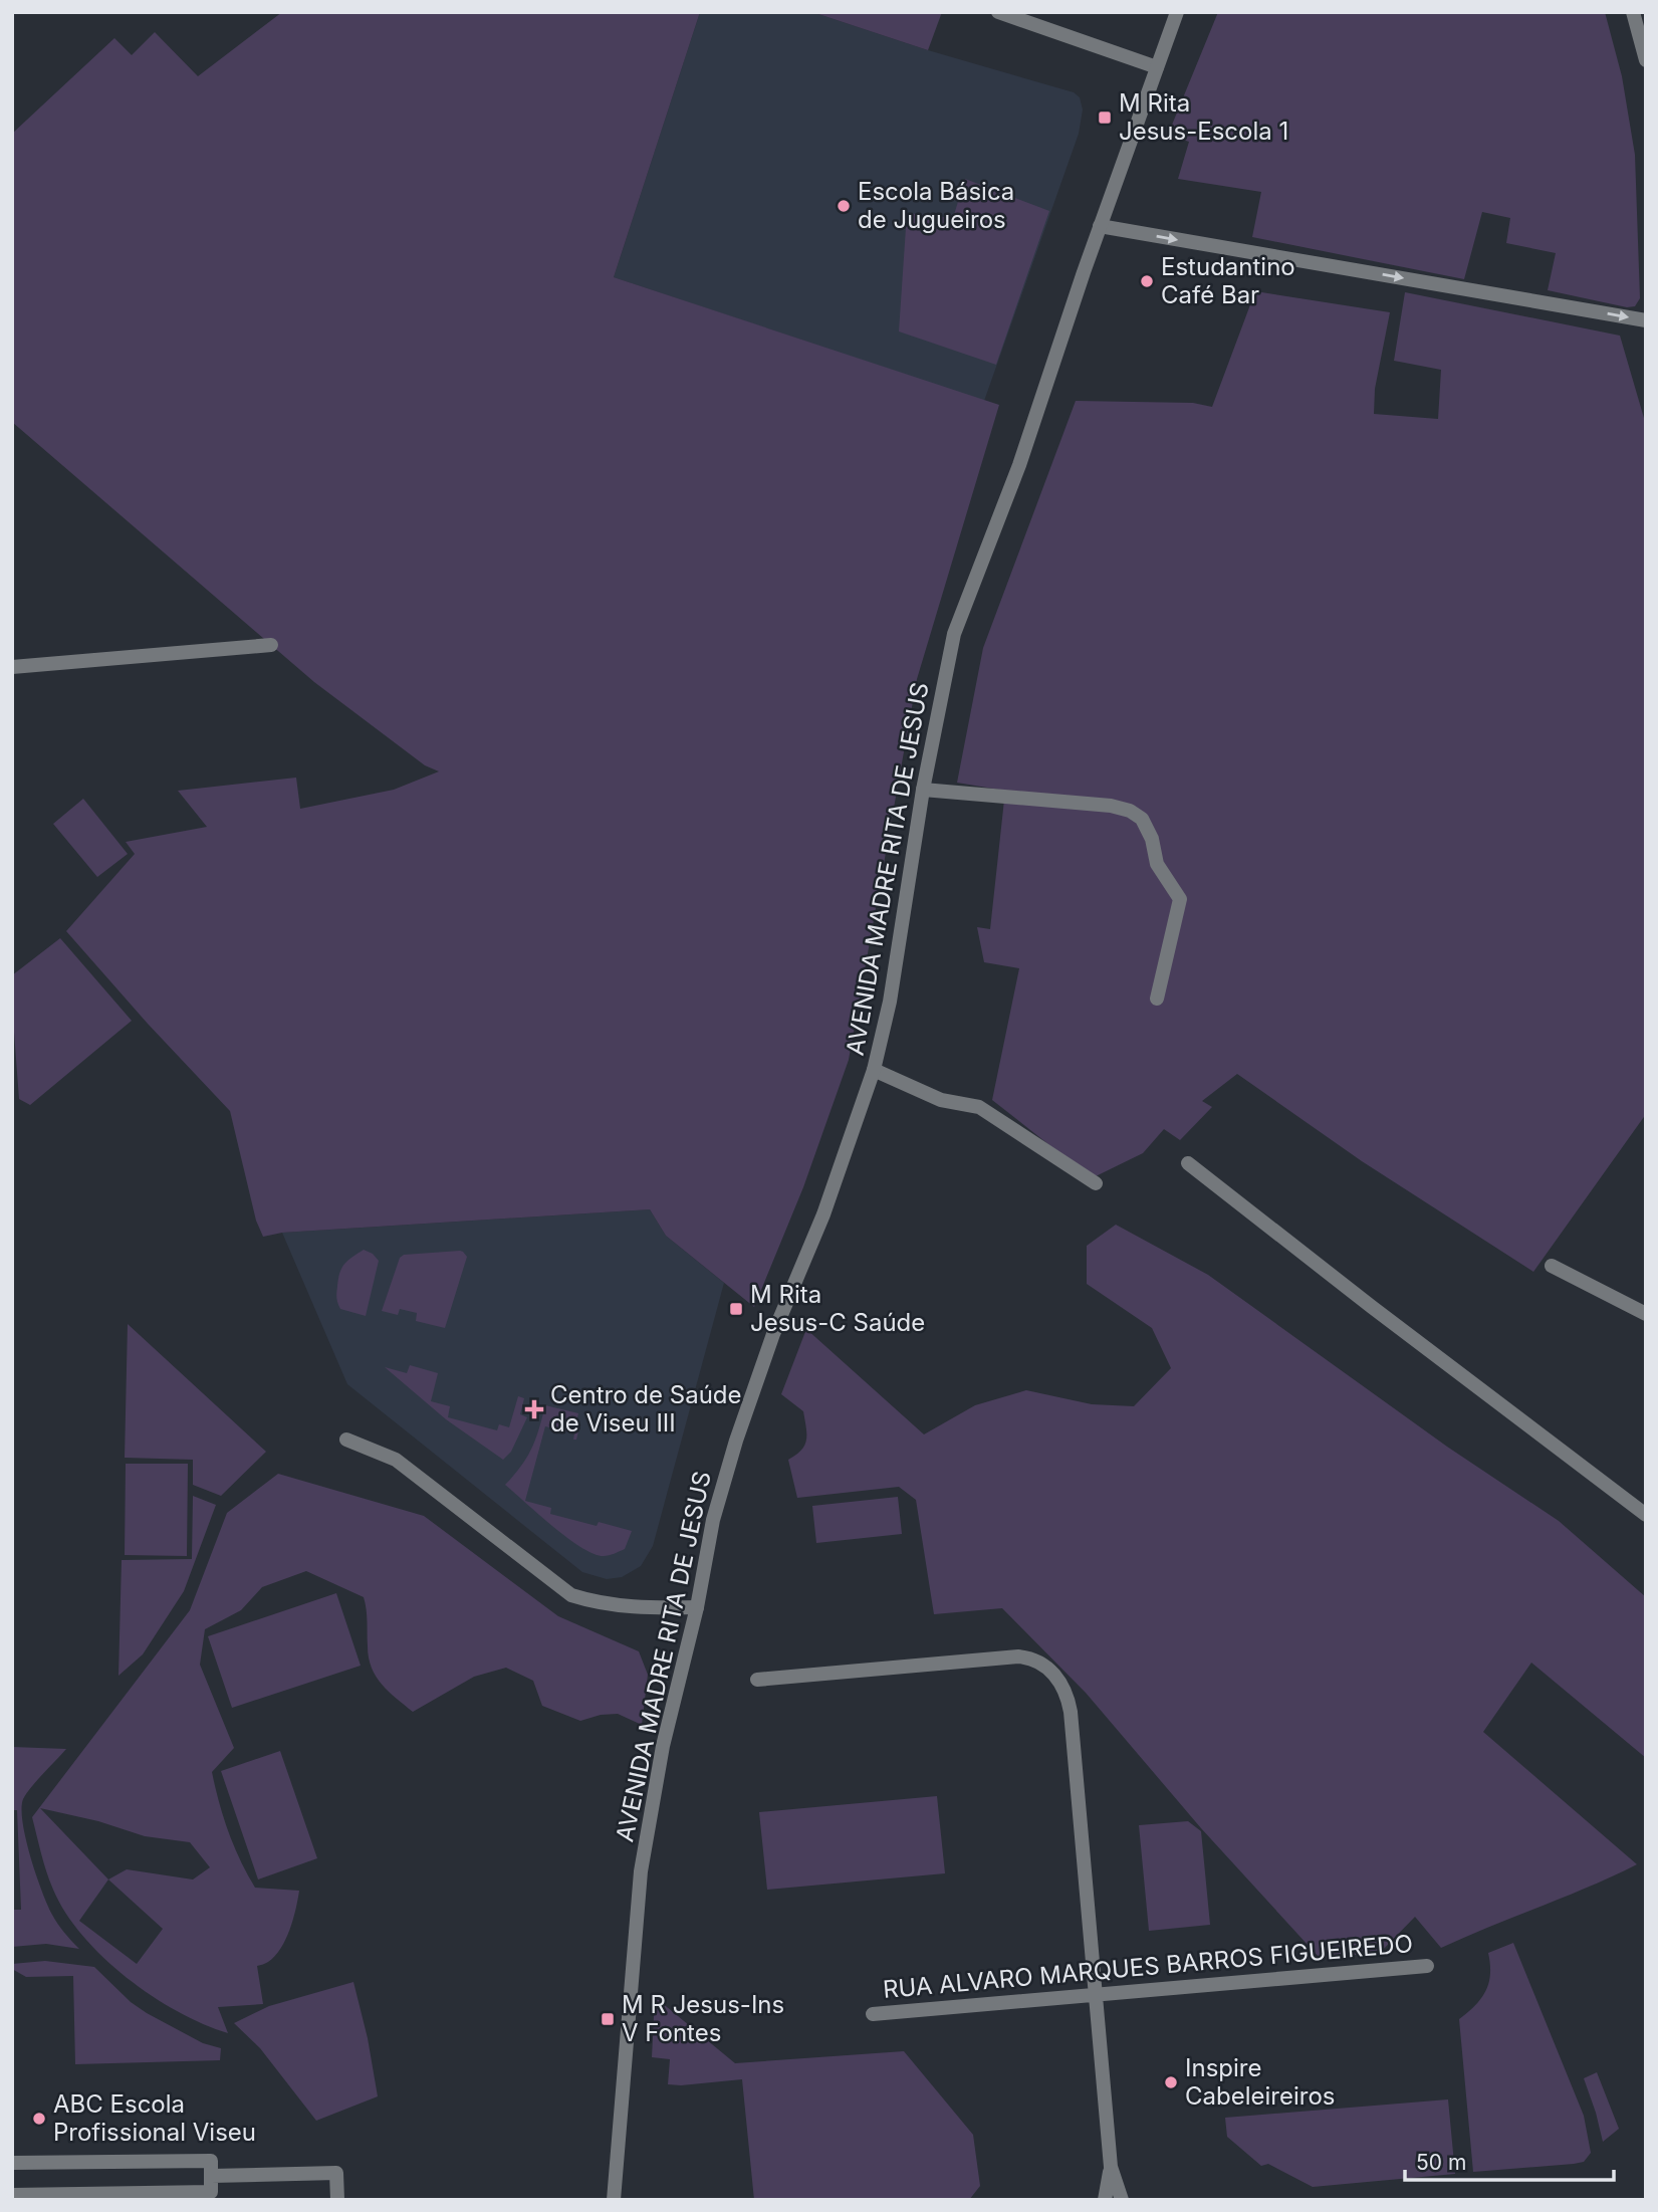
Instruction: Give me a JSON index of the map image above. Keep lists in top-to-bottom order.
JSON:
{
  "streets": {
    "street": ["AVENIDA MADRE RITA DE JESUS", "RUA ALVARO MARQUES BARROS FIGUEIREDO"]
  },
  "places": {
    "transit": ["M Rita Jesus-Escola 1", "M Rita Jesus-C Saúde", "M R Jesus-Ins V Fontes"],
    "other": [
      "Escola Básica de Jugueiros",
      "Estudantino Café Bar",
      "Inspire Cabeleireiros",
      "ABC Escola Profissional Viseu"
    ],
    "health": ["Centro de Saúde de Viseu III"]
  },
  "scale_bar": "50 m"
}
